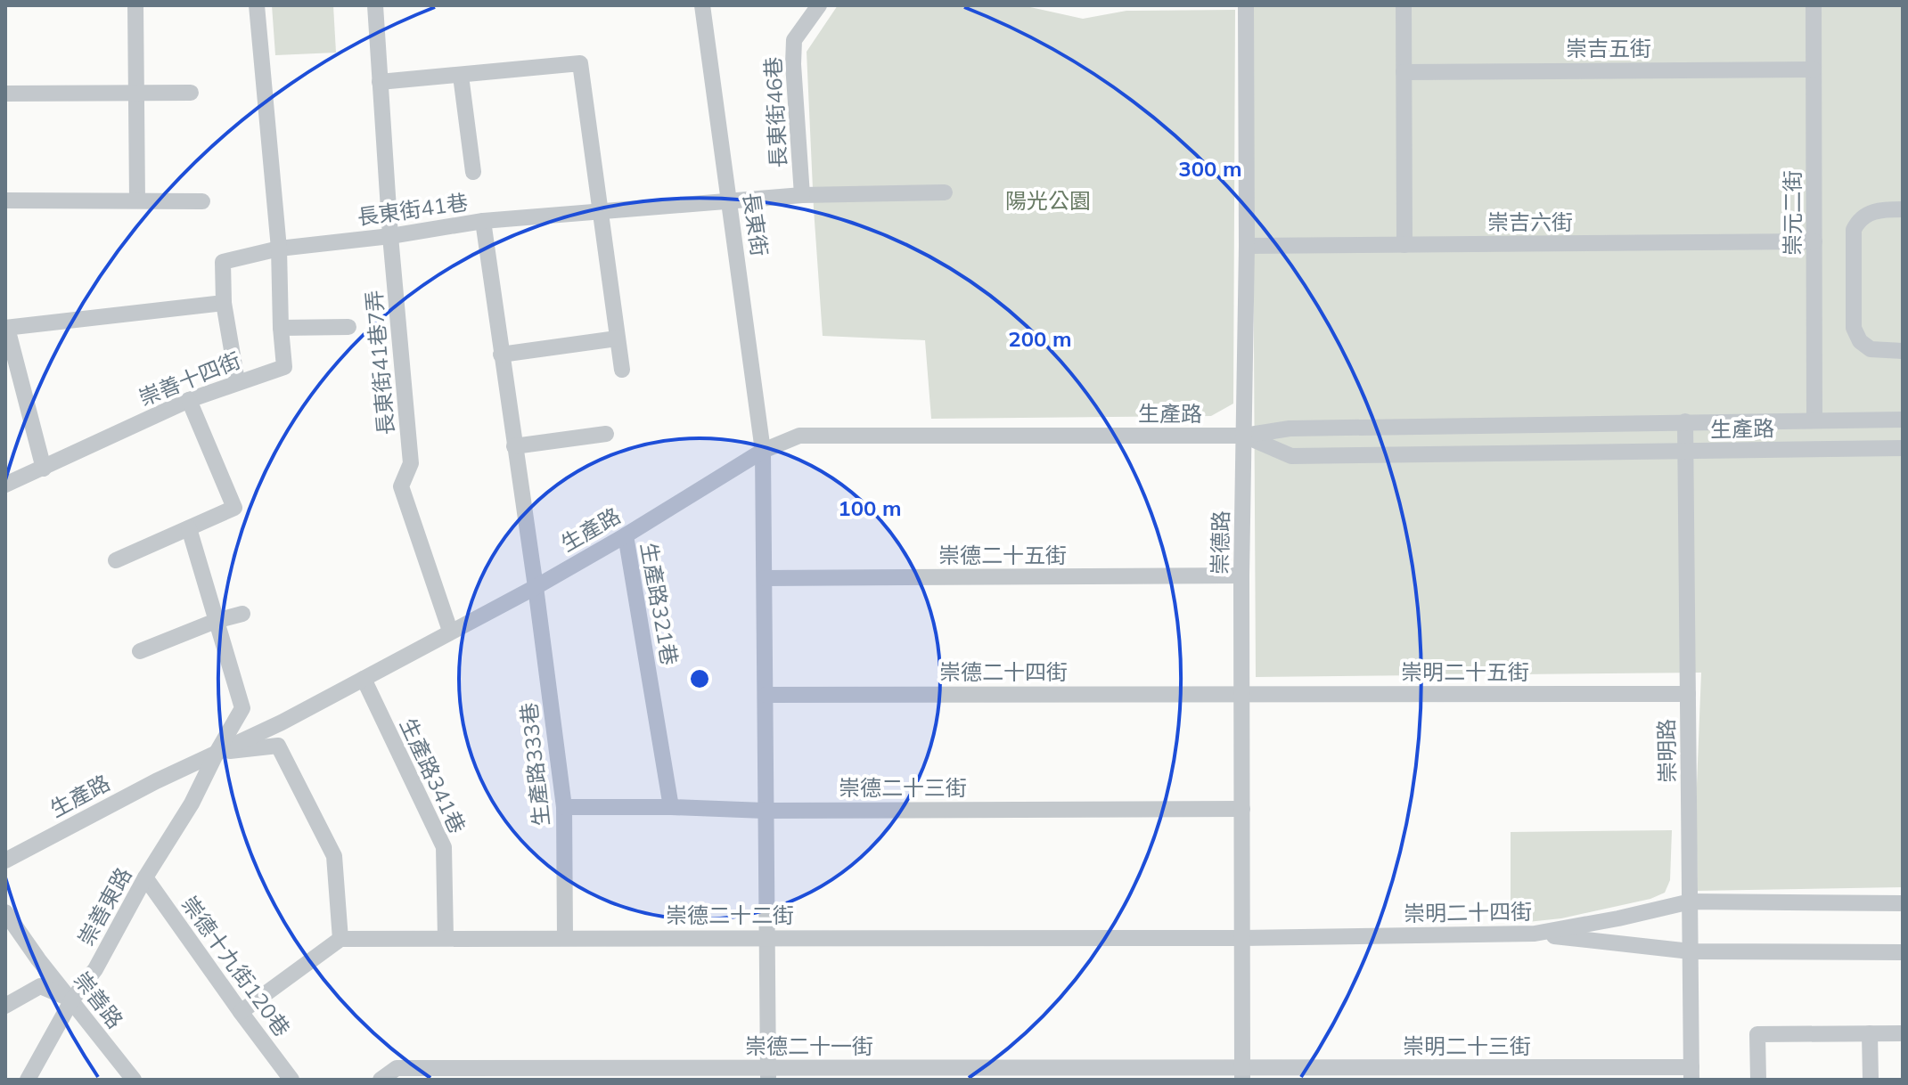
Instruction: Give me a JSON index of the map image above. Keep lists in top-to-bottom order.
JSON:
{
  "streets": {
    "street": [
      "崇吉五街",
      "長東街46巷",
      "長東街41巷",
      "崇元二街",
      "崇吉六街",
      "長東街",
      "長東街41巷7弄",
      "崇善十四街",
      "生產路",
      "崇德路",
      "崇德二十五街",
      "生產路321巷",
      "崇德二十四街",
      "崇明二十五街",
      "崇明路",
      "生產路333巷",
      "生產路341巷",
      "崇德二十三街",
      "崇善東路",
      "崇明二十四街",
      "崇德二十二街",
      "崇德十九街120巷",
      "崇善路",
      "崇德二十一街",
      "崇明二十三街"
    ]
  },
  "crossings": [
    ["崇吉五街", "崇元二街"],
    ["長東街46巷", "長東街41巷"],
    ["長東街46巷", "長東街"],
    ["長東街41巷", "長東街"],
    ["長東街41巷", "長東街41巷7弄"],
    ["長東街41巷", "崇善十四街"],
    ["長東街41巷", "生產路333巷"],
    ["崇元二街", "崇吉六街"],
    ["崇元二街", "生產路"],
    ["崇吉六街", "崇德路"],
    ["長東街", "生產路"],
    ["長東街", "崇德二十五街"],
    ["長東街", "崇德二十四街"],
    ["長東街", "崇德二十三街"],
    ["長東街", "崇德二十二街"],
    ["長東街", "崇德二十一街"],
    ["長東街41巷7弄", "生產路"],
    ["生產路", "崇德路"],
    ["生產路", "生產路321巷"],
    ["生產路", "崇明路"],
    ["生產路", "生產路333巷"],
    ["生產路", "生產路341巷"],
    ["生產路", "崇善東路"],
    ["崇德路", "崇德二十五街"],
    ["崇德路", "崇德二十四街"],
    ["崇德路", "崇明二十五街"],
    ["崇德路", "崇德二十三街"],
    ["崇德路", "崇明二十四街"],
    ["崇德路", "崇德二十二街"],
    ["崇德路", "崇德二十一街"],
    ["崇德路", "崇明二十三街"],
    ["生產路321巷", "崇德二十三街"],
    ["崇德二十四街", "崇明二十五街"],
    ["崇明二十五街", "崇明路"],
    ["崇明路", "崇明二十四街"],
    ["崇明路", "崇明二十三街"],
    ["生產路333巷", "崇德二十三街"],
    ["生產路333巷", "崇德二十二街"],
    ["生產路341巷", "崇德二十二街"],
    ["崇善東路", "崇德十九街120巷"],
    ["崇善東路", "崇善路"],
    ["崇明二十四街", "崇德二十二街"],
    ["崇德二十一街", "崇明二十三街"]
  ],
  "parks": ["陽光公園"],
  "rings": ["300 m", "200 m", "100 m"]
}
